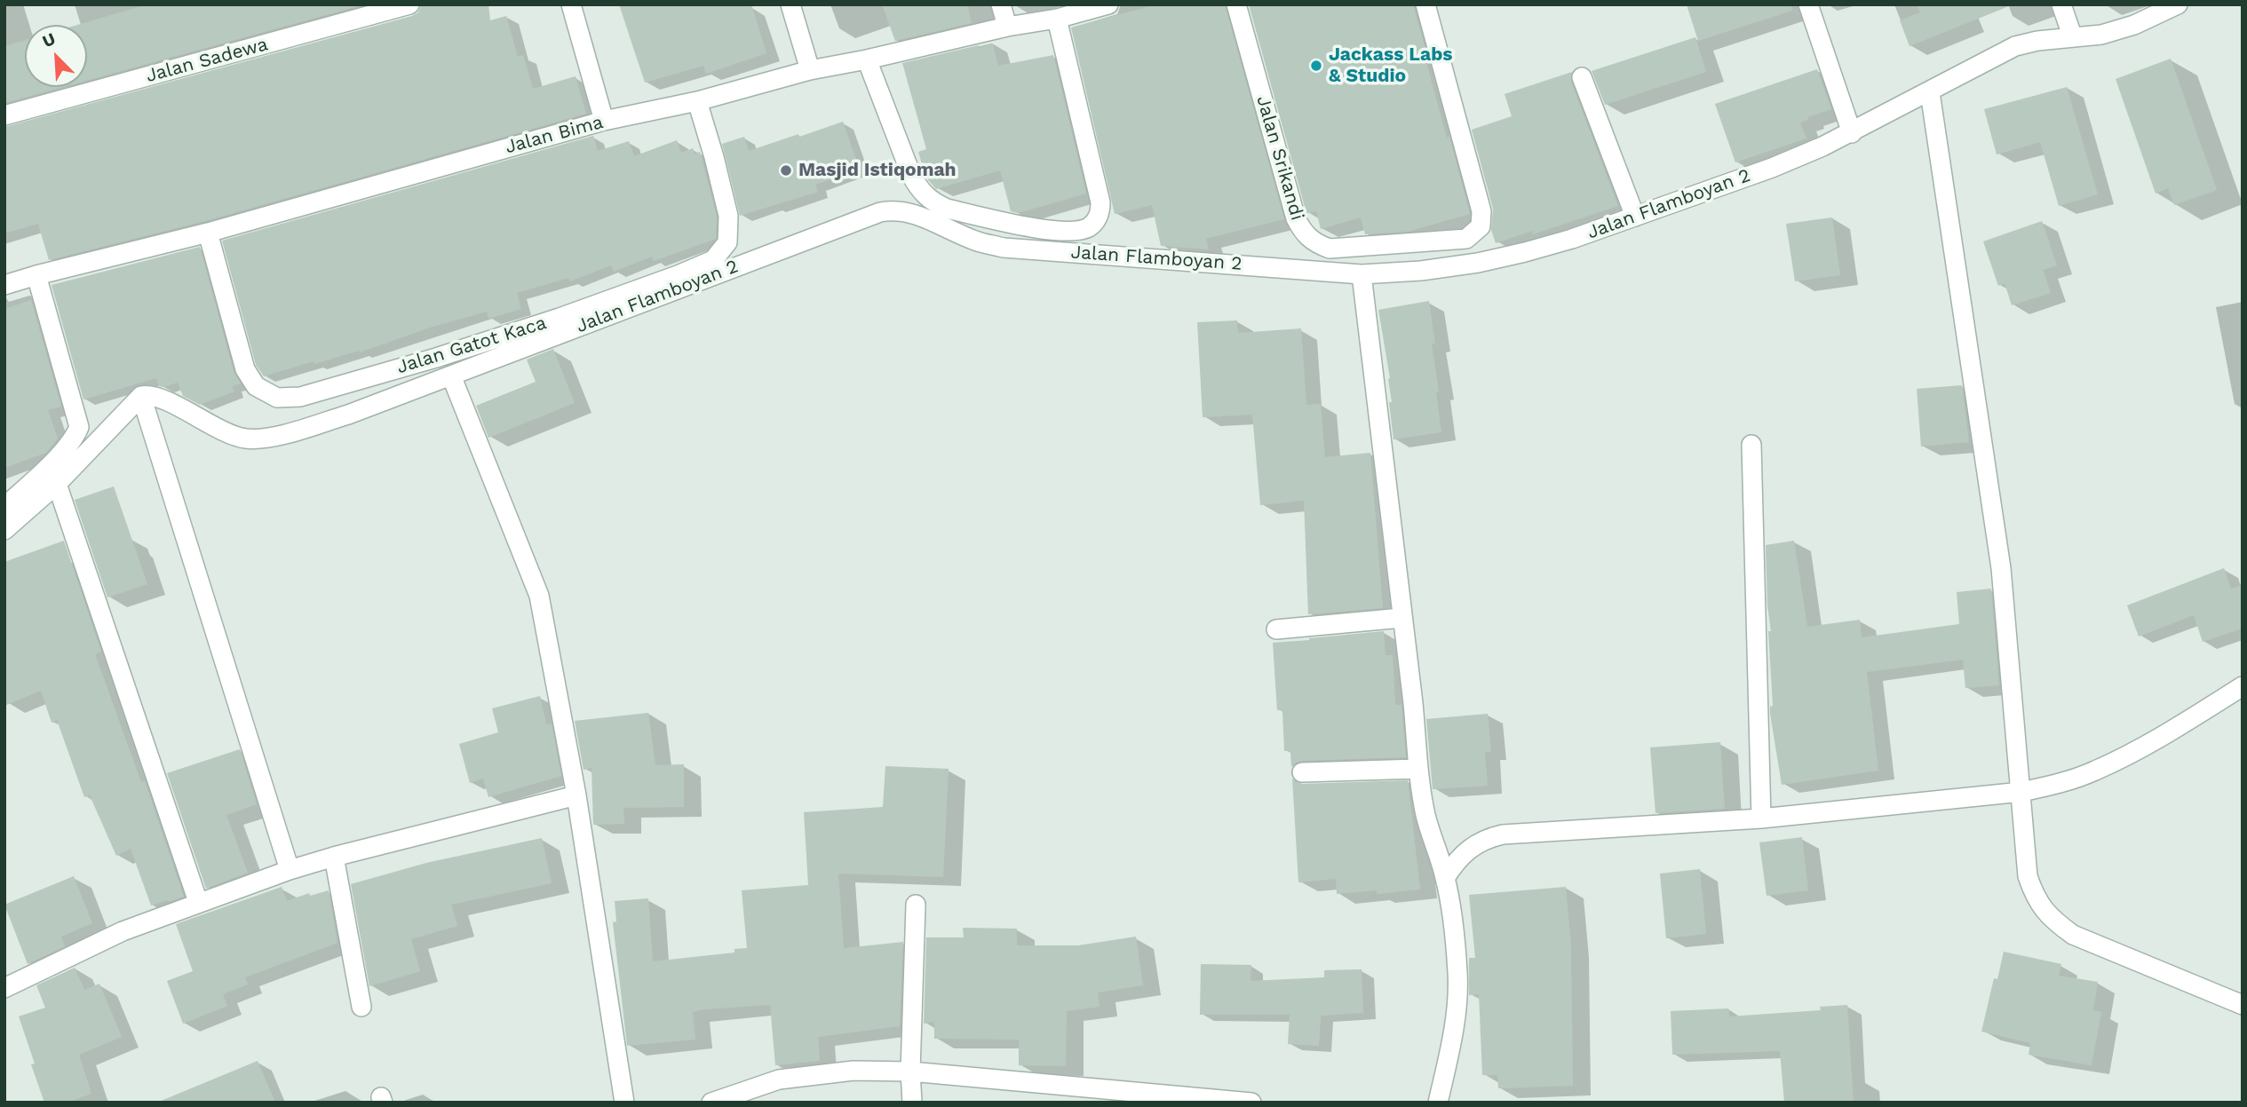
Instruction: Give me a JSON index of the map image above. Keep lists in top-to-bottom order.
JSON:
{
  "streets": {
    "street": [
      "Jalan Sadewa",
      "Jalan Bima",
      "Jalan Srikandi",
      "Jalan Flamboyan 2",
      "Jalan Gatot Kaca"
    ]
  },
  "crossings": [
    ["Jalan Bima", "Jalan Gatot Kaca"]
  ],
  "places": ["Jackass Labs & Studio", "Masjid Istiqomah"],
  "north": "top left"
}
